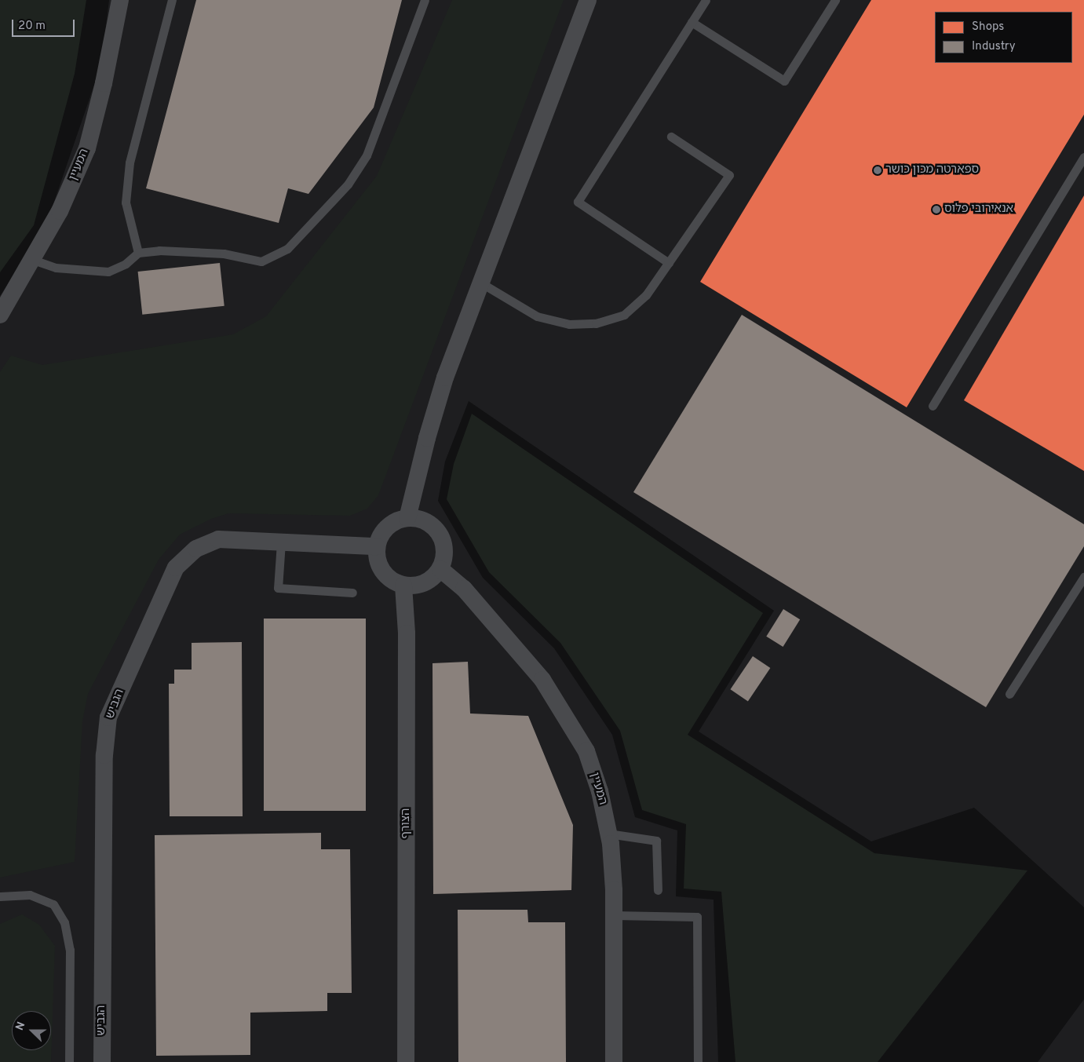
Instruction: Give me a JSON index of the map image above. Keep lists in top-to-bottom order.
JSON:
{
  "streets": {
    "street": ["המעיין", "הגביש", "הצורף"]
  },
  "crossings": [
    ["המעיין", "הגביש"],
    ["המעיין", "הצורף"],
    ["הגביש", "הצורף"]
  ],
  "places": ["ספארטה מכון כושר", "אנאירובי פלוס"],
  "legend": ["Shops", "Industry"],
  "scale_bar": "20 m",
  "north": "left"
}
